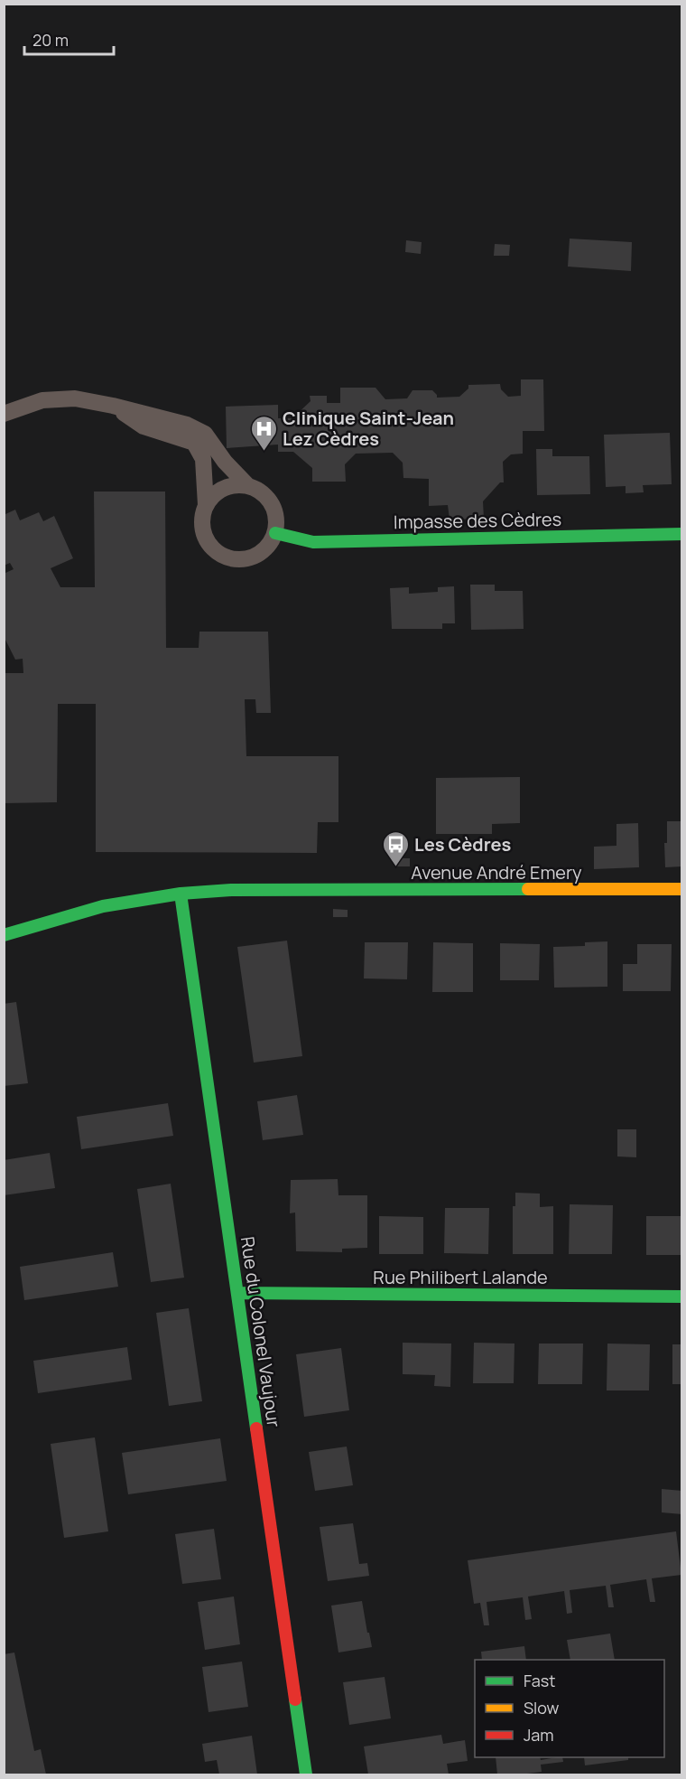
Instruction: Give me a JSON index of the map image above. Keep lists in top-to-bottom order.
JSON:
{
  "streets": {
    "street": [
      "Impasse des Cèdres",
      "Avenue André Emery",
      "Rue Philibert Lalande",
      "Rue du Colonel Vaujour"
    ]
  },
  "crossings": [
    ["Avenue André Emery", "Rue du Colonel Vaujour"],
    ["Rue Philibert Lalande", "Rue du Colonel Vaujour"]
  ],
  "places": {
    "hospital": ["Clinique Saint-Jean Lez Cèdres"],
    "bus stop": ["Les Cèdres"]
  },
  "legend": ["Fast", "Slow", "Jam"],
  "scale_bar": "20 m"
}
